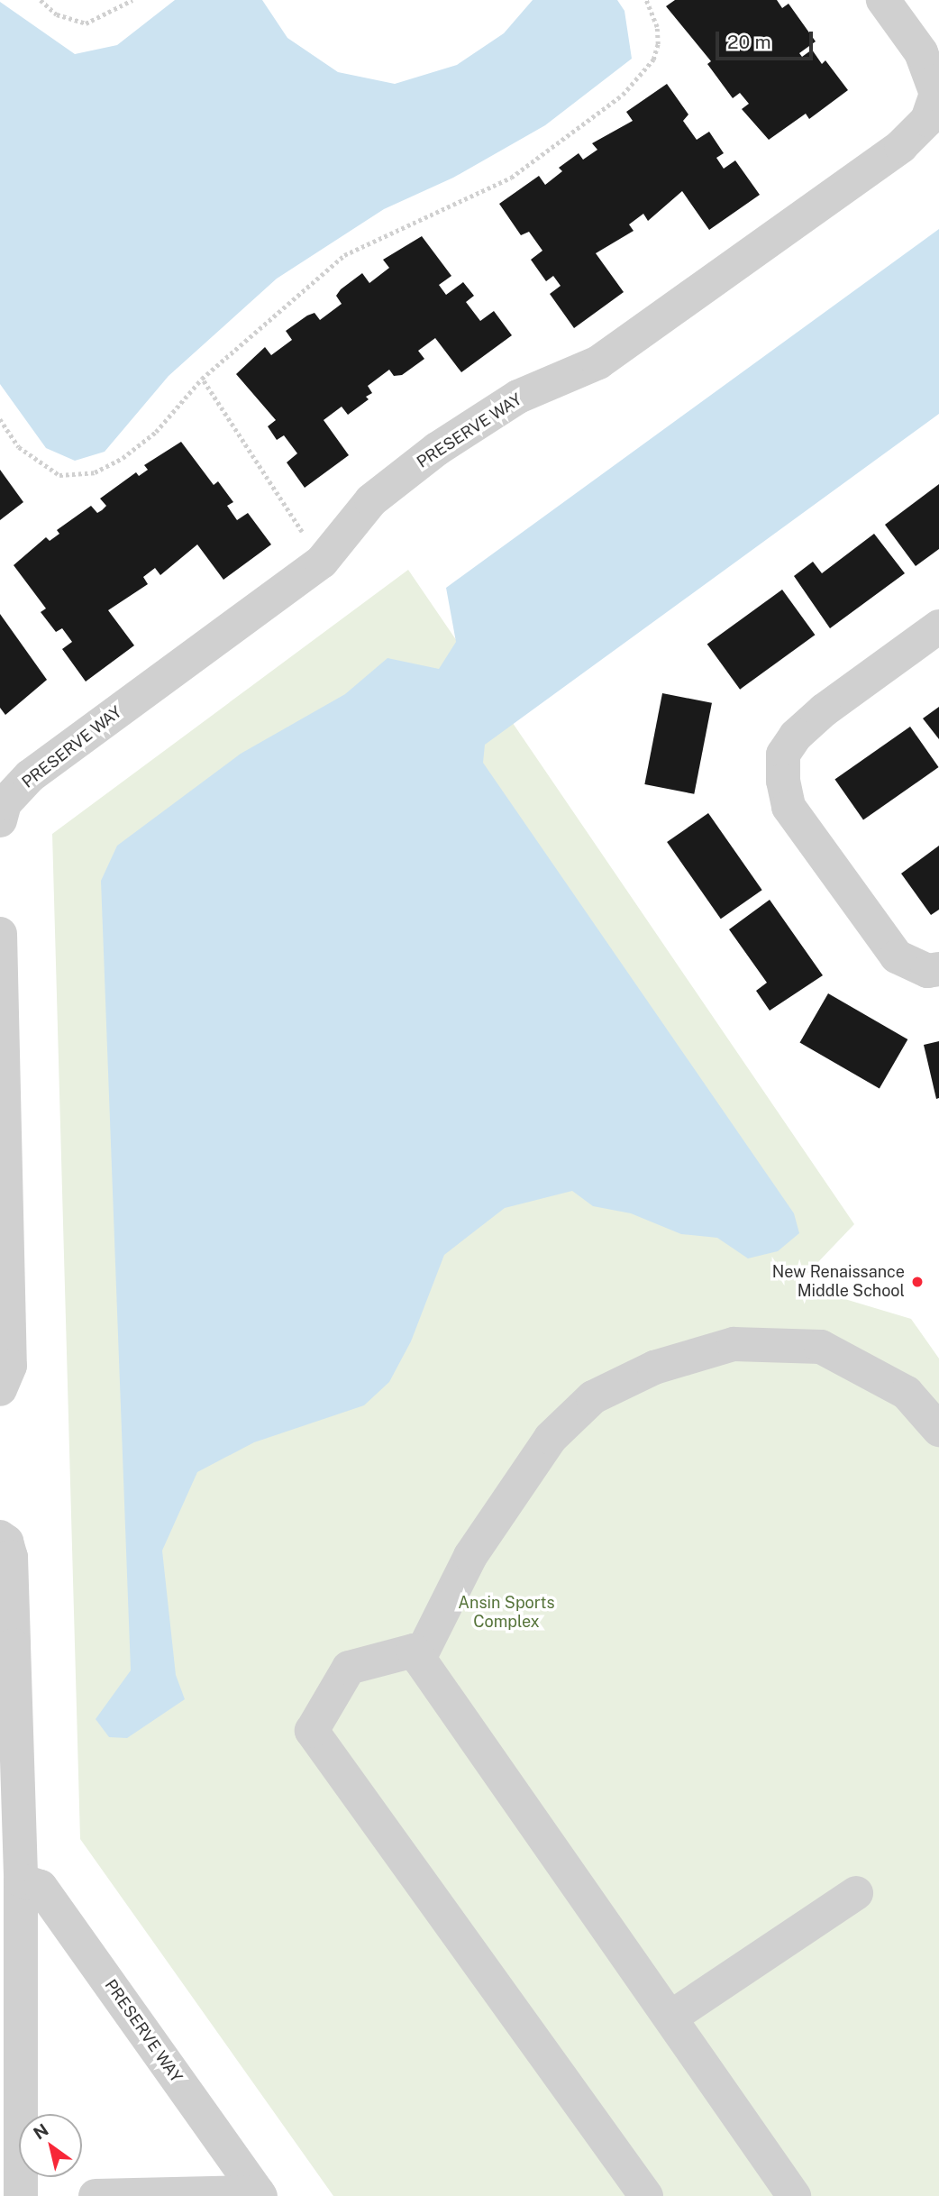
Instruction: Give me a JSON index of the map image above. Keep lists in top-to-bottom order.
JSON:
{
  "streets": {
    "street": ["PRESERVE WAY"]
  },
  "parks": ["Ansin Sports Complex"],
  "places": ["New Renaissance Middle School"],
  "scale_bar": "20 m",
  "north": "top left"
}
